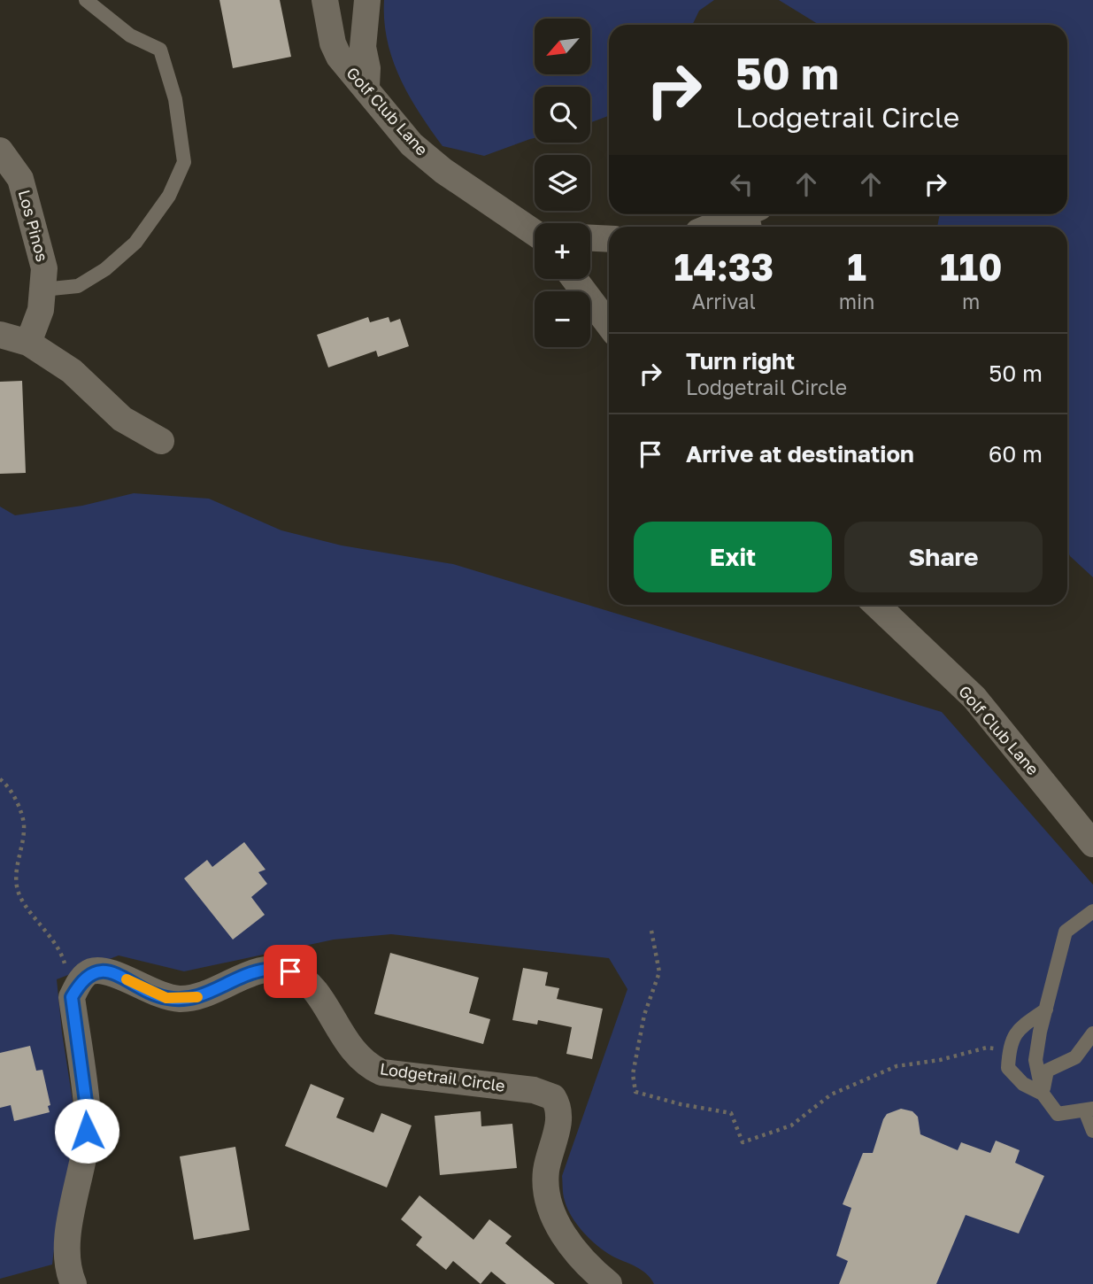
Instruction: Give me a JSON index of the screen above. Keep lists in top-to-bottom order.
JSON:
{
  "streets": {
    "street": ["Golf Club Lane", "Los Pinos", "Lodgetrail Circle"]
  },
  "north": "bottom left",
  "page": {
    "map_buttons": ["+", "−"],
    "turn": ["50 m", "Lodgetrail Circle"],
    "eta": [
      "14:33",
      "Arrival",
      "1",
      "min",
      "110",
      "m"
    ],
    "list": [
      {
        "name": "Turn right",
        "note": "Lodgetrail Circle",
        "value": "50 m"
      },
      {
        "name": "Arrive at destination",
        "value": "60 m"
      }
    ],
    "buttons": ["Exit", "Share"]
  }
}
